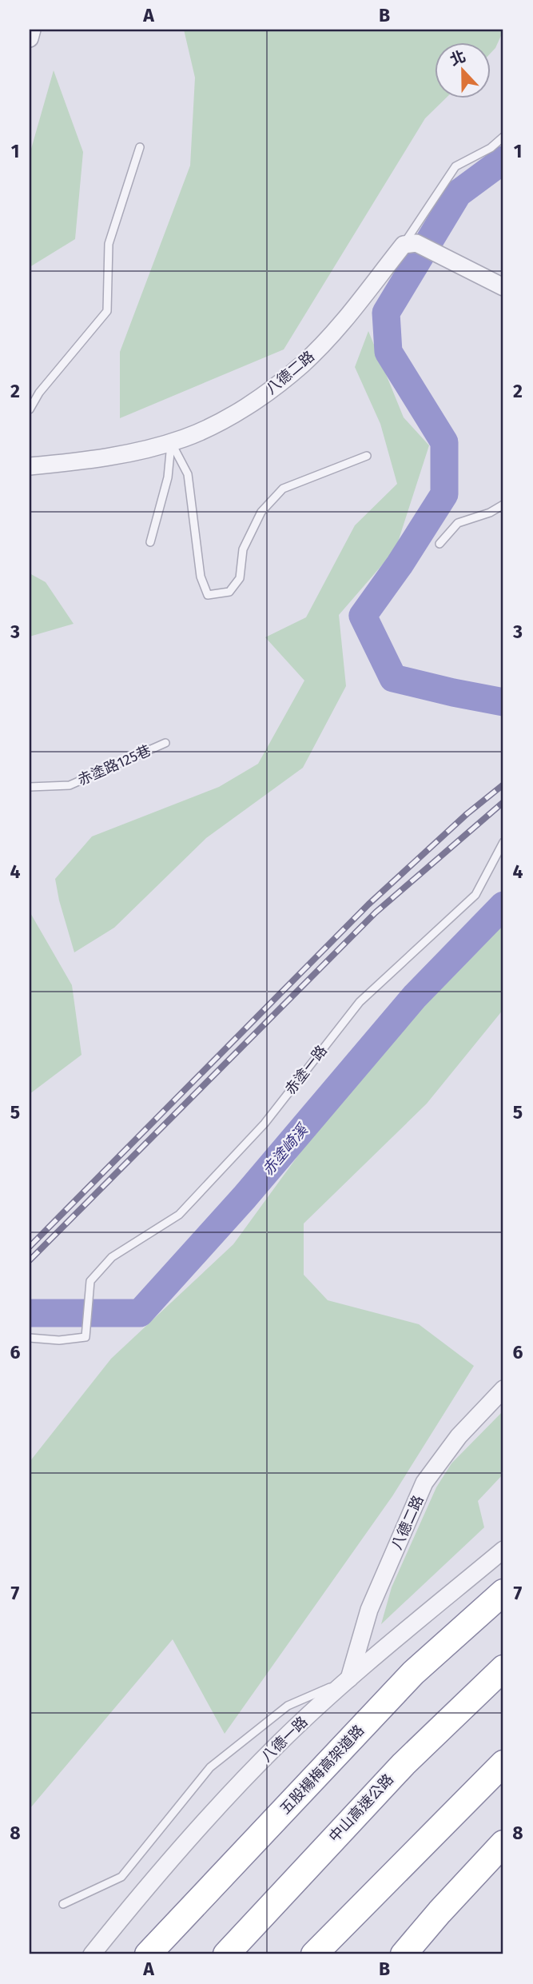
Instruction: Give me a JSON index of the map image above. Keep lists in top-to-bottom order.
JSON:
{
  "streets": {
    "highway": ["五股楊梅高架道路", "中山高速公路"],
    "street": ["八德二路", "八德一路"],
    "lane": ["赤塗路125巷", "赤塗一路"]
  },
  "crossings": [
    ["八德二路", "八德一路"]
  ],
  "water": ["赤塗崎溪"],
  "north": "top",
  "grid": {
    "columns": ["A", "B"],
    "rows": [
      "1",
      "2",
      "3",
      "4",
      "5",
      "6",
      "7",
      "8"
    ]
  }
}
